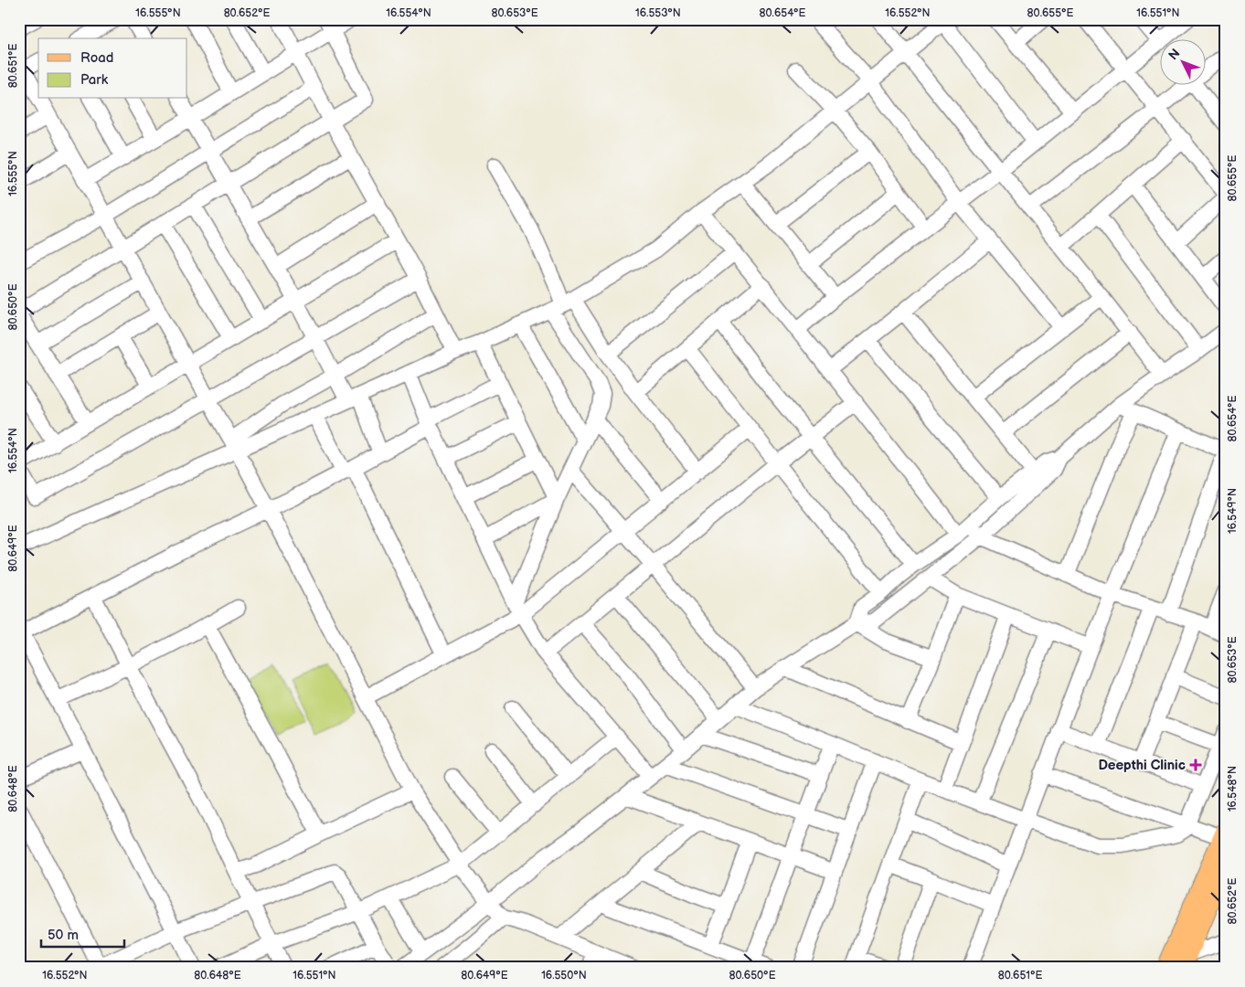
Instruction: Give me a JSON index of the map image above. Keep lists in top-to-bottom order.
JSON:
{
  "places": {
    "health": ["Deepthi Clinic"]
  },
  "legend": ["Road", "Park"],
  "scale_bar": "50 m",
  "north": "top left",
  "coordinates": [
    "16.555°N",
    "80.652°E",
    "16.554°N",
    "80.653°E",
    "16.553°N",
    "80.654°E",
    "16.552°N",
    "80.655°E",
    "16.551°N",
    "80.651°E",
    "80.650°E",
    "16.549°N",
    "80.649°E",
    "16.548°N",
    "80.648°E",
    "16.550°N"
  ]
}
